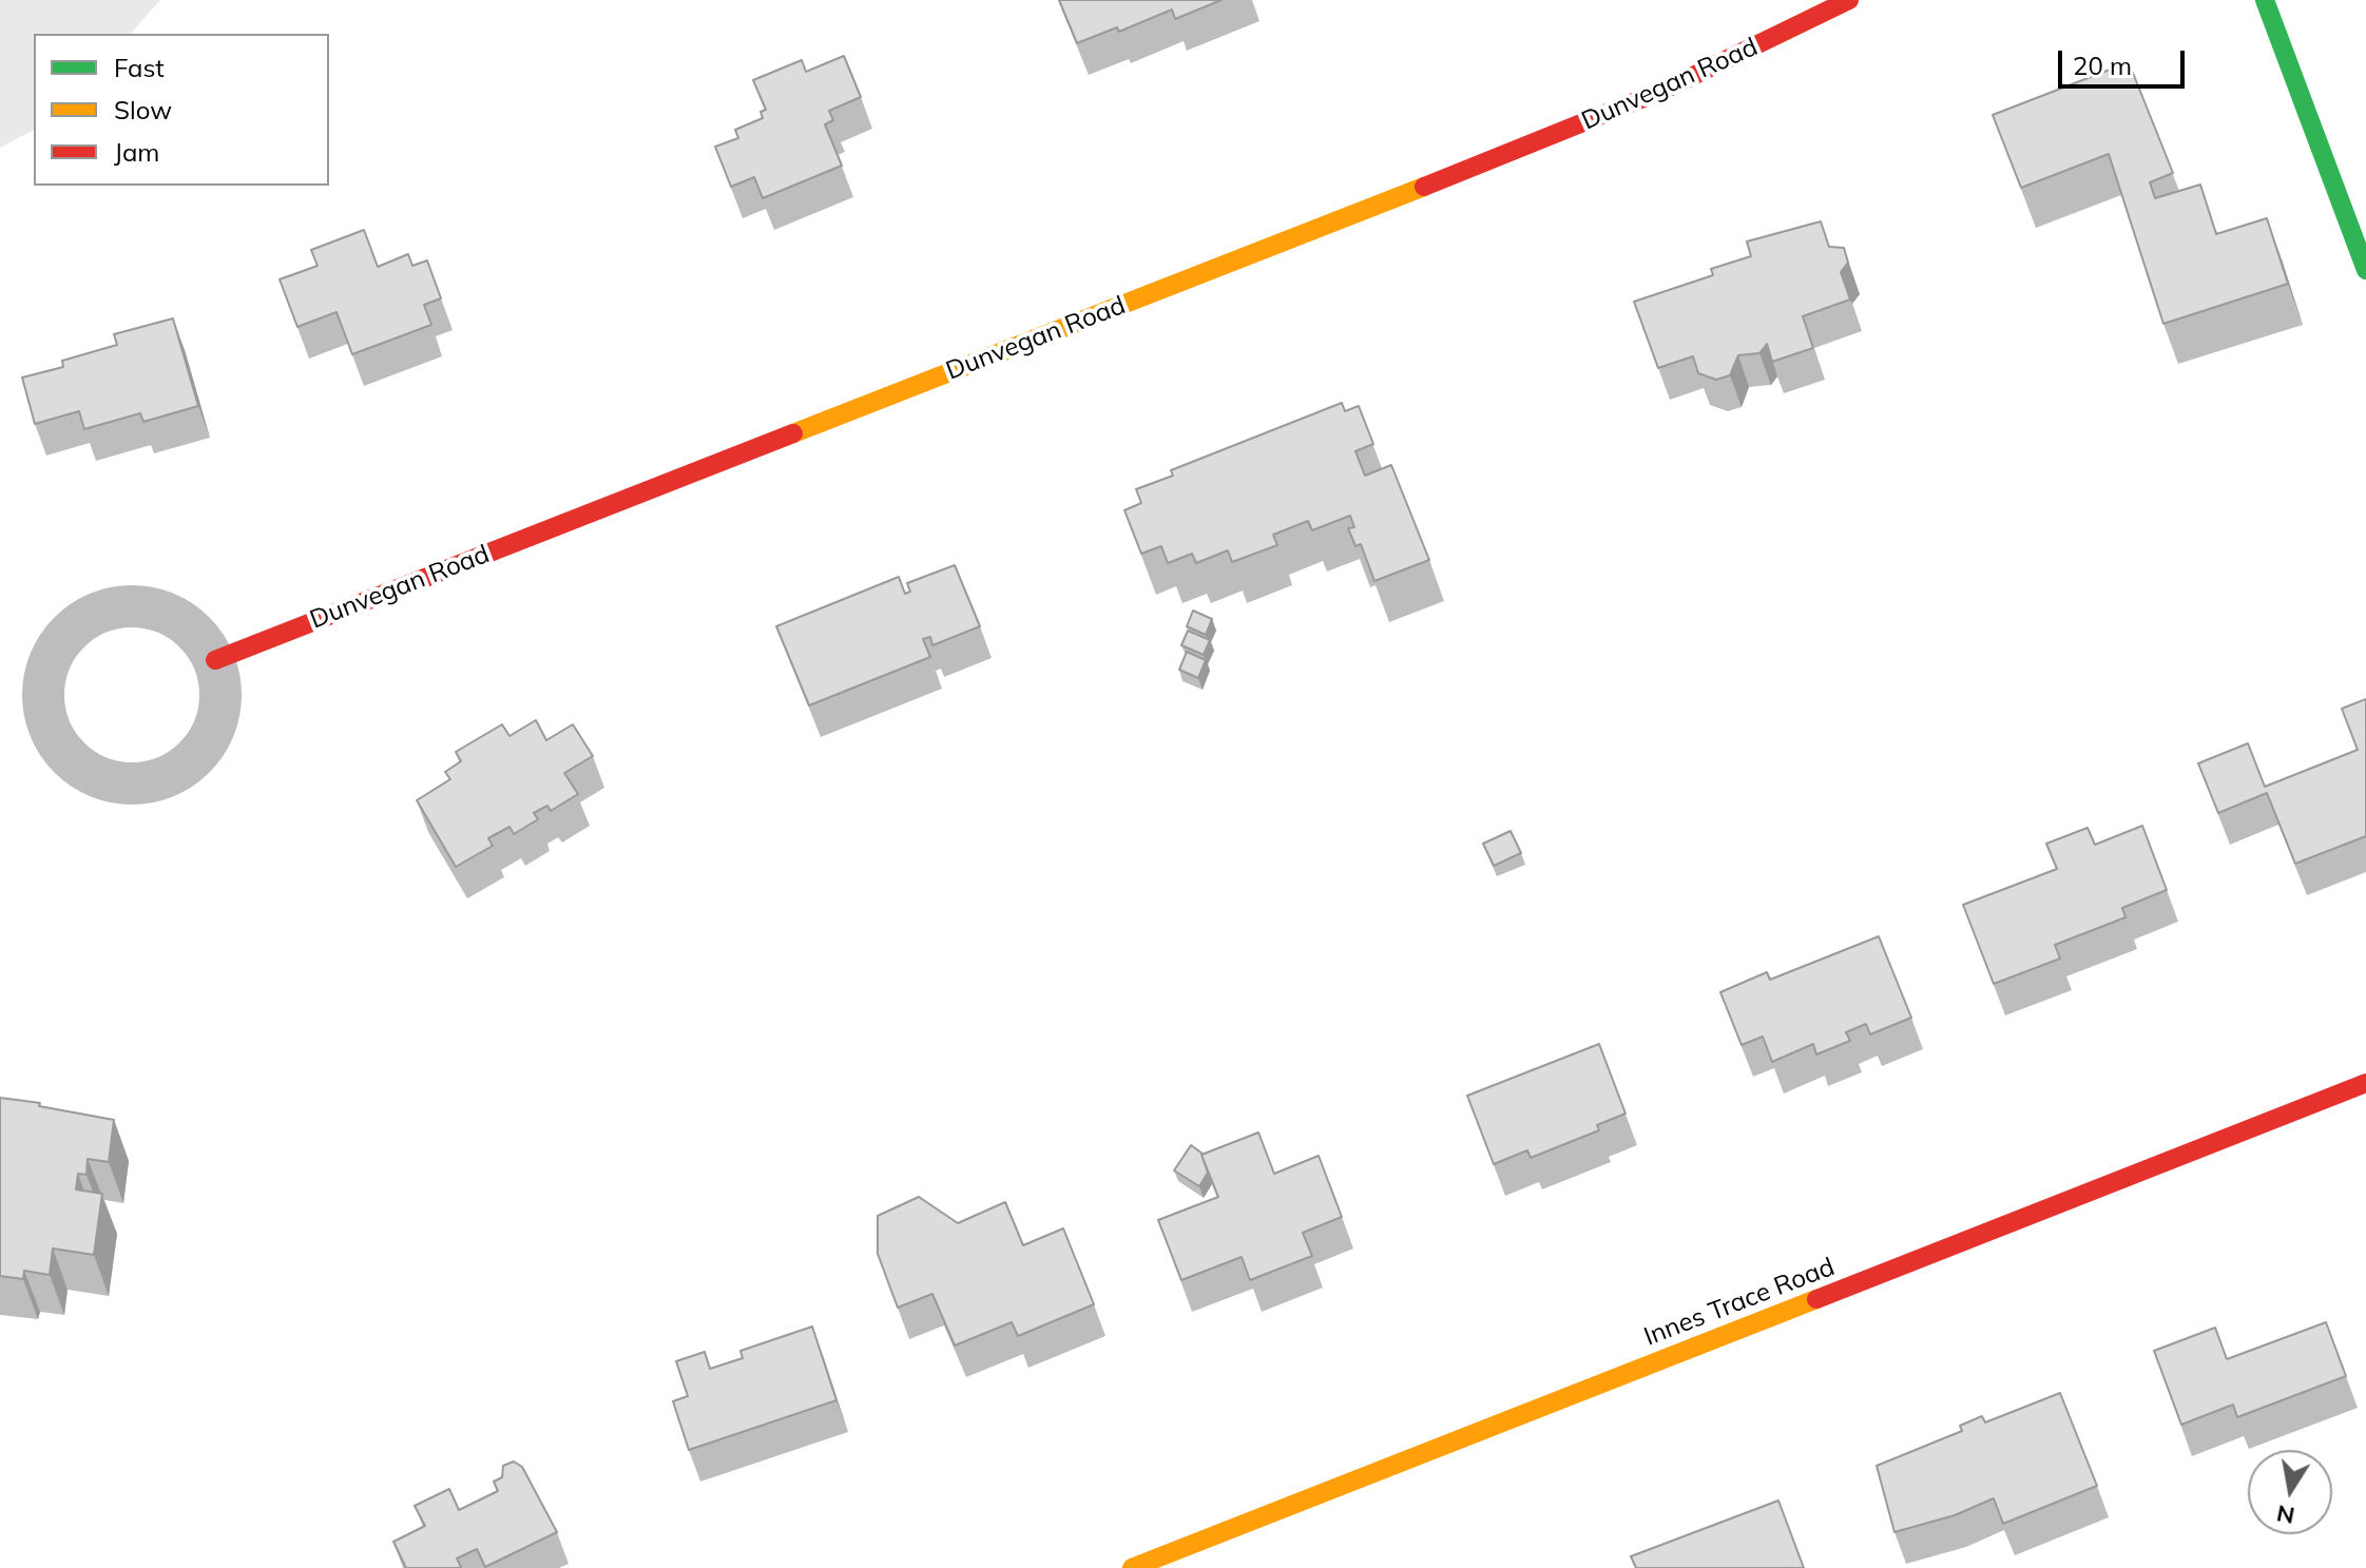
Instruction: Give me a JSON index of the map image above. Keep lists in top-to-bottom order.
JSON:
{
  "streets": {
    "street": ["Dunvegan Road", "Innes Trace Road"]
  },
  "legend": ["Fast", "Slow", "Jam"],
  "scale_bar": "20 m",
  "north": "bottom"
}
